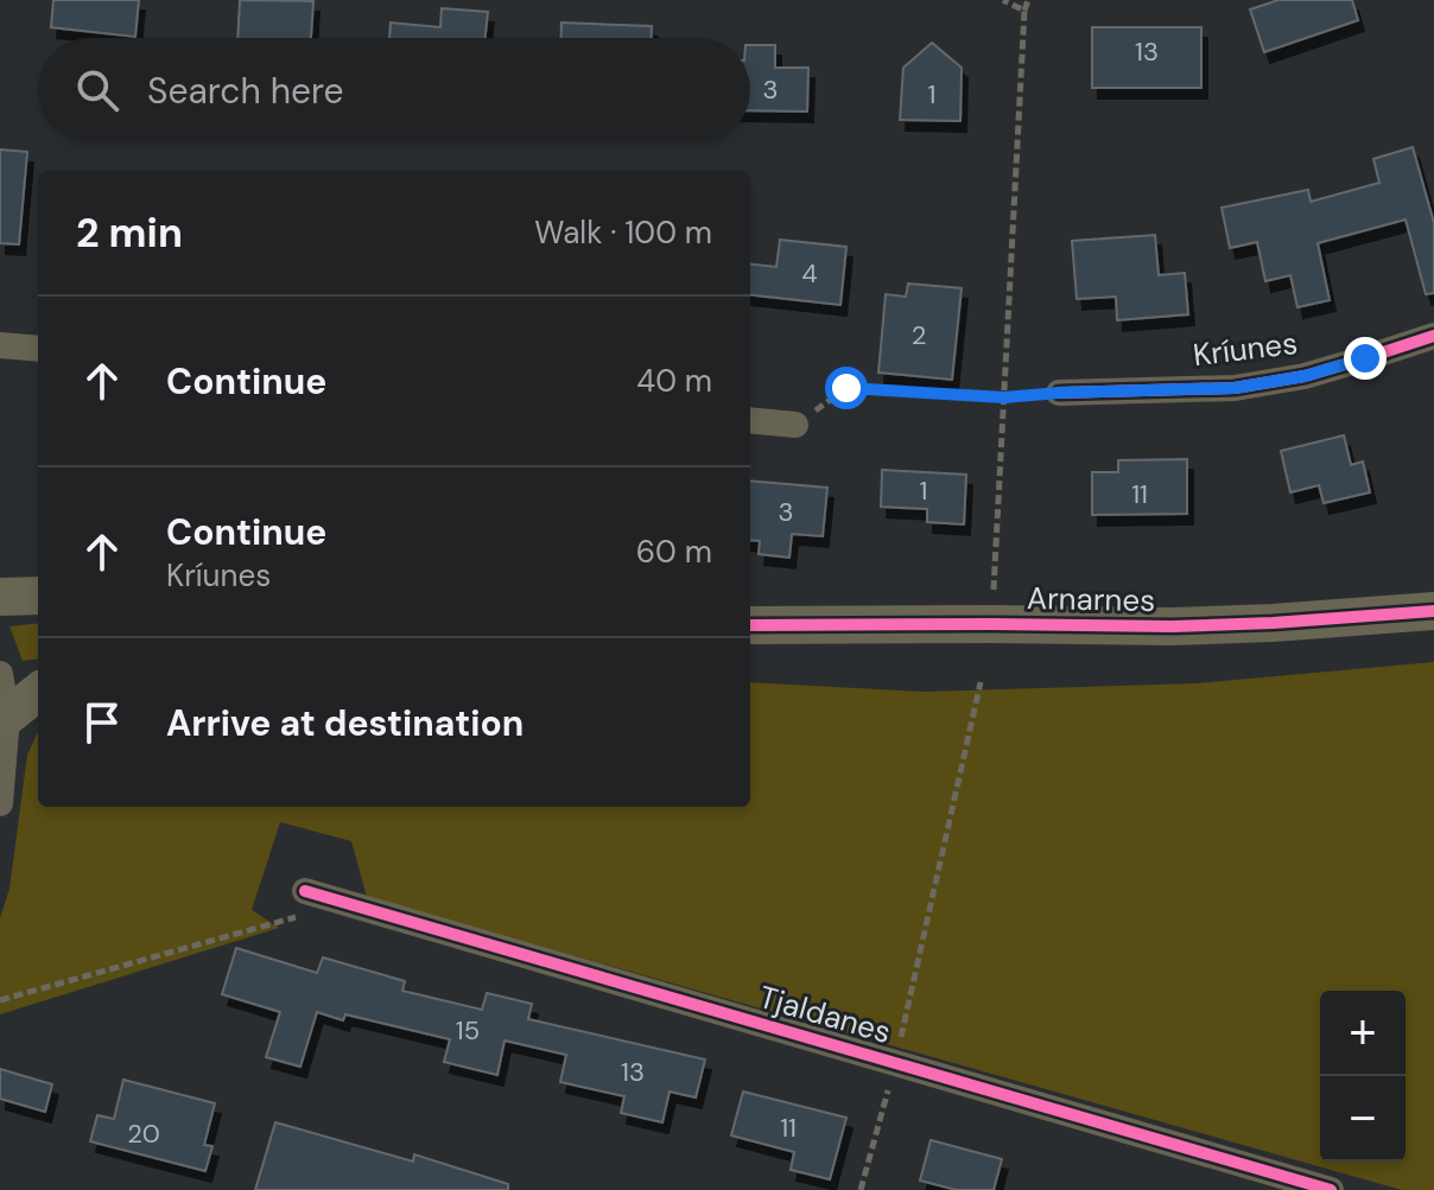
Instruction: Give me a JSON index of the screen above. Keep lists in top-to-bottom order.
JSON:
{
  "streets": {
    "street": ["Kríunes", "Arnarnes", "Tjaldanes"]
  },
  "house_numbers": [
    "13",
    "3",
    "1",
    "4",
    "2",
    "1",
    "11",
    "3",
    "15",
    "13",
    "11",
    "20"
  ],
  "page": {
    "search": "Search here",
    "heading": ["2 min", "Walk · 100 m"],
    "list": [
      ["Continue", "40 m"],
      ["Continue", "Kríunes", "60 m"],
      "Arrive at destination"
    ],
    "map_buttons": ["+", "−"]
  }
}
